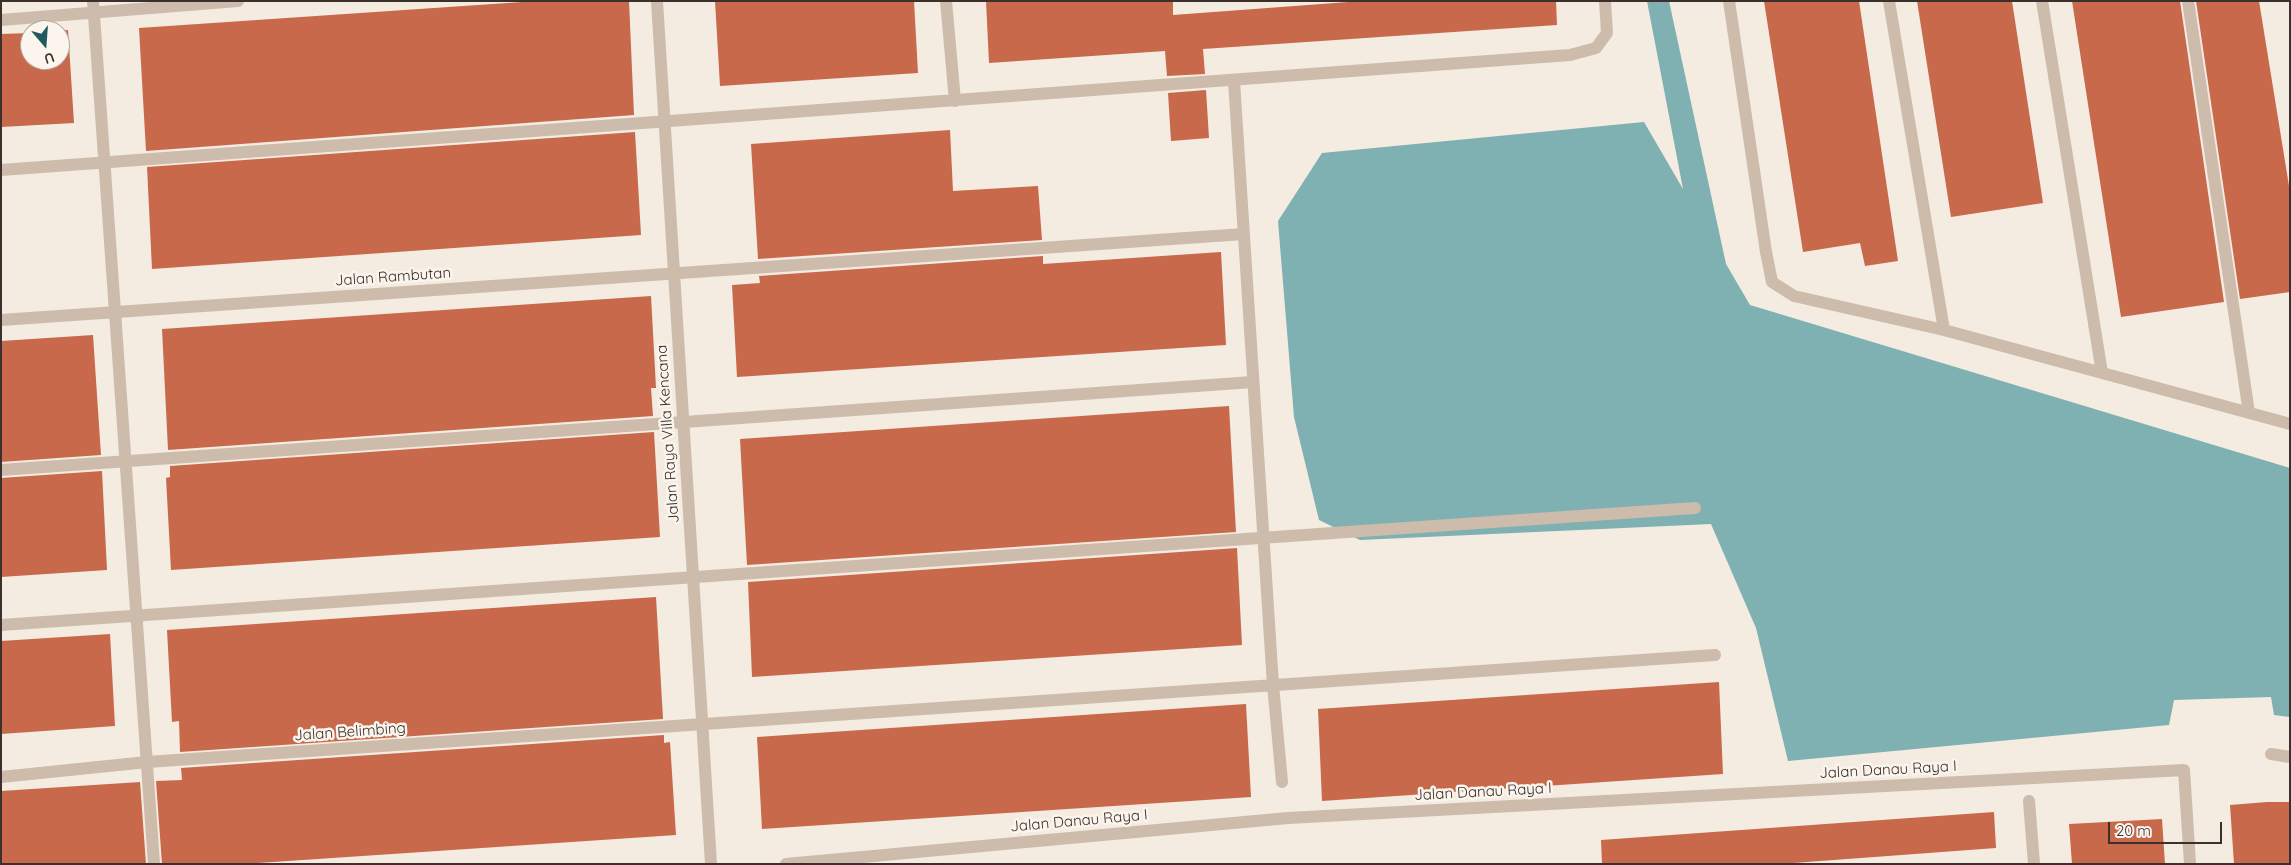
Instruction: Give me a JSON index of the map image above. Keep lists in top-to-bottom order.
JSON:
{
  "streets": {
    "street": [
      "Jalan Rambutan",
      "Jalan Raya Villa Kencana",
      "Jalan Belimbing",
      "Jalan Danau Raya I"
    ]
  },
  "crossings": [
    ["Jalan Rambutan", "Jalan Raya Villa Kencana"],
    ["Jalan Raya Villa Kencana", "Jalan Belimbing"]
  ],
  "scale_bar": "20 m",
  "north": "bottom"
}
